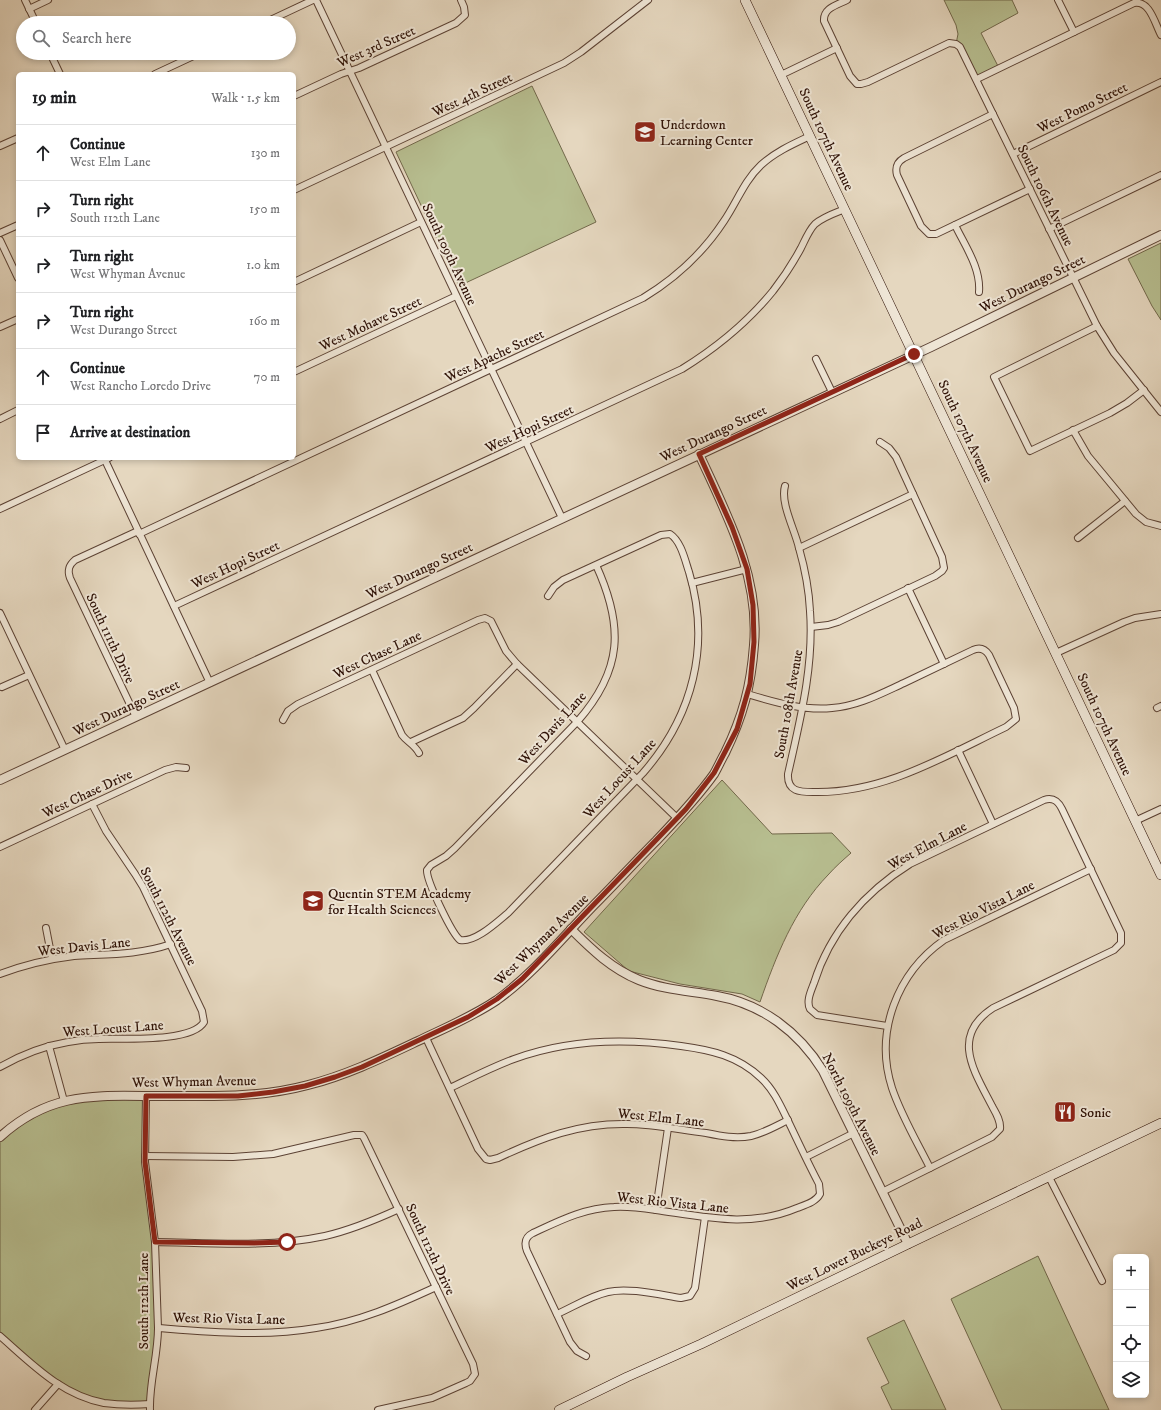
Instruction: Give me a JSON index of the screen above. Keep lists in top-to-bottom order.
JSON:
{
  "streets": {
    "main road": ["South 107th Avenue", "West Lower Buckeye Road"],
    "street": [
      "West 3rd Street",
      "West 4th Street",
      "West Pomo Street",
      "South 106th Avenue",
      "South 109th Avenue",
      "West Durango Street",
      "West Mohave Street",
      "West Apache Street",
      "West Hopi Street",
      "South 111th Drive",
      "West Chase Lane",
      "South 108th Avenue",
      "West Davis Lane",
      "West Locust Lane",
      "West Chase Drive",
      "West Elm Lane",
      "West Rio Vista Lane",
      "South 112th Avenue",
      "West Whyman Avenue",
      "North 109th Avenue",
      "South 112th Drive",
      "South 112th Lane"
    ]
  },
  "crossings": [
    ["West 3rd Street", "South 109th Avenue"],
    ["West 4th Street", "South 109th Avenue"],
    ["West Pomo Street", "South 106th Avenue"],
    ["South 107th Avenue", "West Durango Street"],
    ["South 107th Avenue", "West Apache Street"],
    ["South 107th Avenue", "West Hopi Street"],
    ["South 106th Avenue", "West Durango Street"],
    ["South 109th Avenue", "West Durango Street"],
    ["South 109th Avenue", "West Mohave Street"],
    ["South 109th Avenue", "West Apache Street"],
    ["South 109th Avenue", "West Hopi Street"],
    ["West Durango Street", "South 111th Drive"],
    ["West Durango Street", "West Whyman Avenue"],
    ["West Apache Street", "South 111th Drive"],
    ["West Davis Lane", "West Locust Lane"],
    ["West Davis Lane", "South 112th Avenue"],
    ["West Locust Lane", "South 112th Avenue"],
    ["West Chase Drive", "South 112th Avenue"],
    ["West Elm Lane", "West Rio Vista Lane"],
    ["West Rio Vista Lane", "South 112th Drive"],
    ["West Rio Vista Lane", "South 112th Lane"],
    ["West Whyman Avenue", "North 109th Avenue"],
    ["West Whyman Avenue", "South 112th Lane"],
    ["North 109th Avenue", "West Lower Buckeye Road"],
    ["South 112th Drive", "South 112th Lane"]
  ],
  "places": {
    "school or university": ["Underdown Learning Center", "Quentin STEM Academy for Health Sciences"],
    "restaurant": ["Sonic"]
  },
  "page": {
    "search": "Search here",
    "heading": ["19 min", "Walk · 1.5 km"],
    "list": [
      ["Continue", "West Elm Lane", "130 m"],
      ["Turn right", "South 112th Lane", "150 m"],
      ["Turn right", "West Whyman Avenue", "1.0 km"],
      ["Turn right", "West Durango Street", "160 m"],
      ["Continue", "West Rancho Loredo Drive", "70 m"],
      "Arrive at destination"
    ],
    "map_buttons": ["+", "−"]
  }
}
